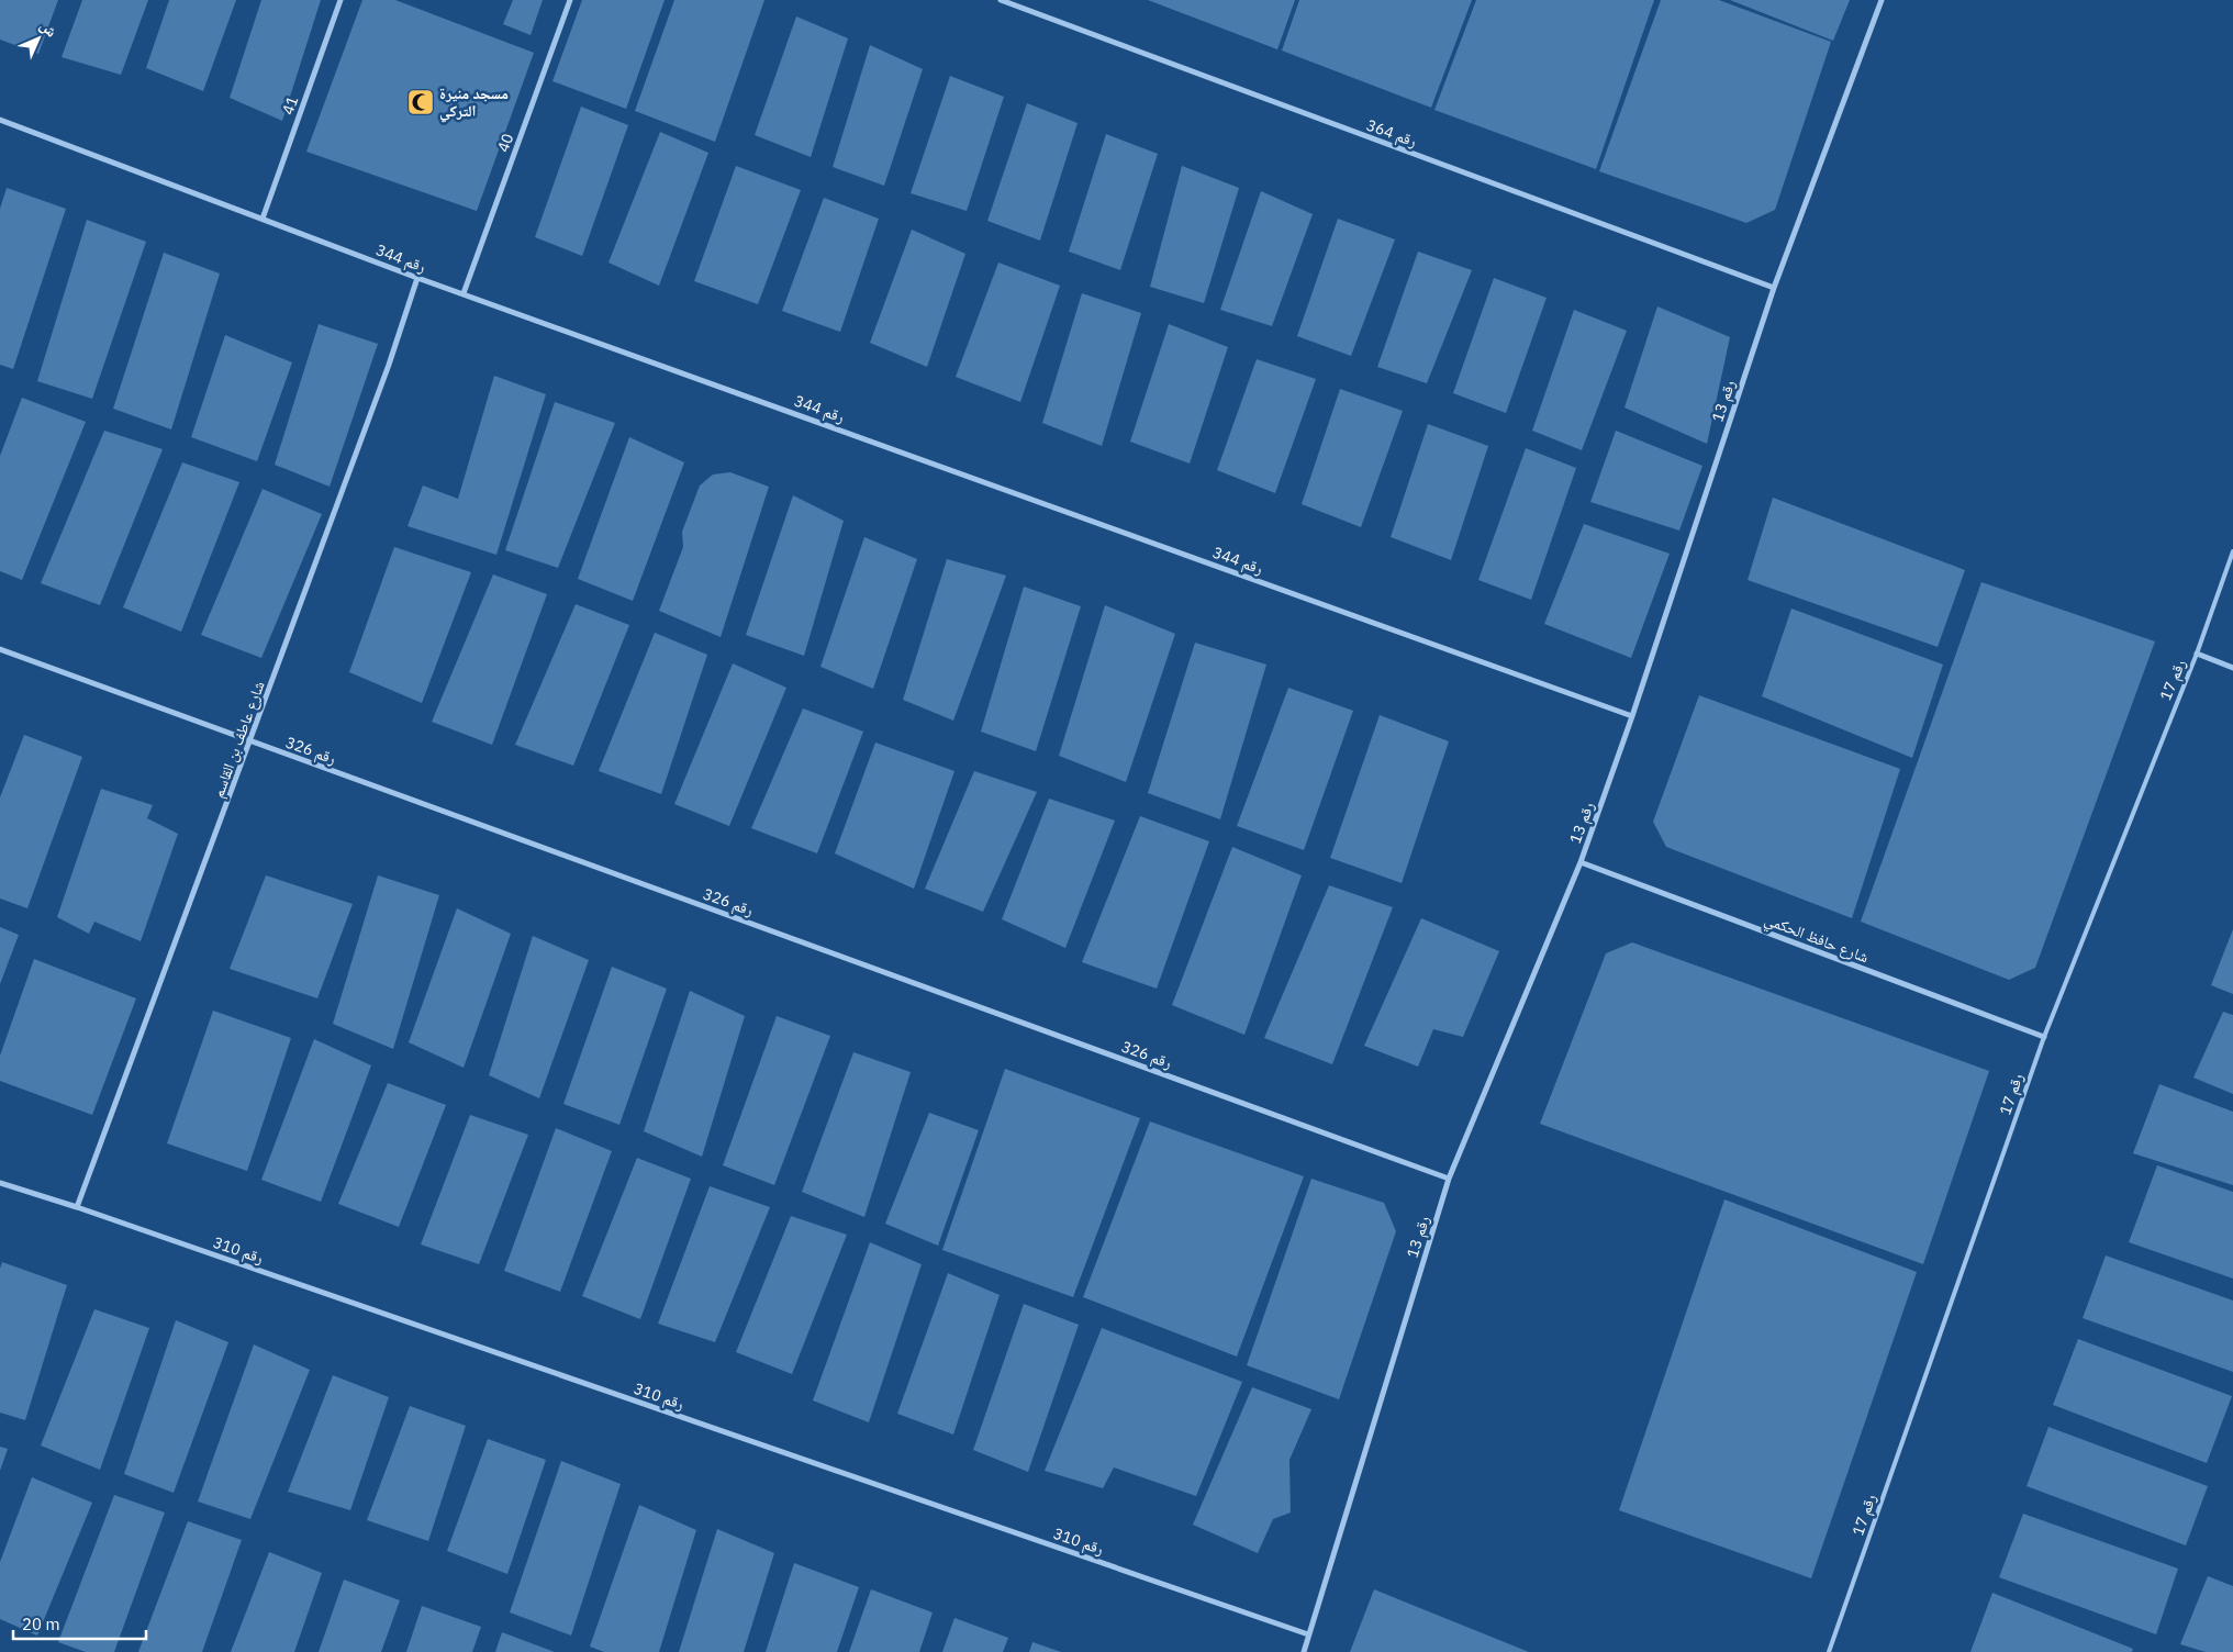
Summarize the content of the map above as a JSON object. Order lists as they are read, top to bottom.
{
  "streets": {
    "street": [
      "41",
      "رقم 364",
      "40",
      "رقم 344",
      "رقم 13",
      "شارع عاطف بن القاسم",
      "رقم 326",
      "شارع حافظ الحكمي",
      "رقم 310"
    ],
    "lane": ["رقم 17"]
  },
  "crossings": [
    ["41", "رقم 344"],
    ["رقم 364", "رقم 13"],
    ["40", "رقم 344"],
    ["رقم 344", "رقم 13"],
    ["رقم 344", "شارع عاطف بن القاسم"],
    ["رقم 13", "رقم 326"],
    ["رقم 13", "شارع حافظ الحكمي"],
    ["رقم 13", "رقم 310"],
    ["رقم 17", "شارع حافظ الحكمي"],
    ["شارع عاطف بن القاسم", "رقم 326"],
    ["شارع عاطف بن القاسم", "رقم 310"]
  ],
  "places": {
    "mosque": ["مسجد منيرة التركي"]
  },
  "scale_bar": "20 m",
  "north": "top right"
}
